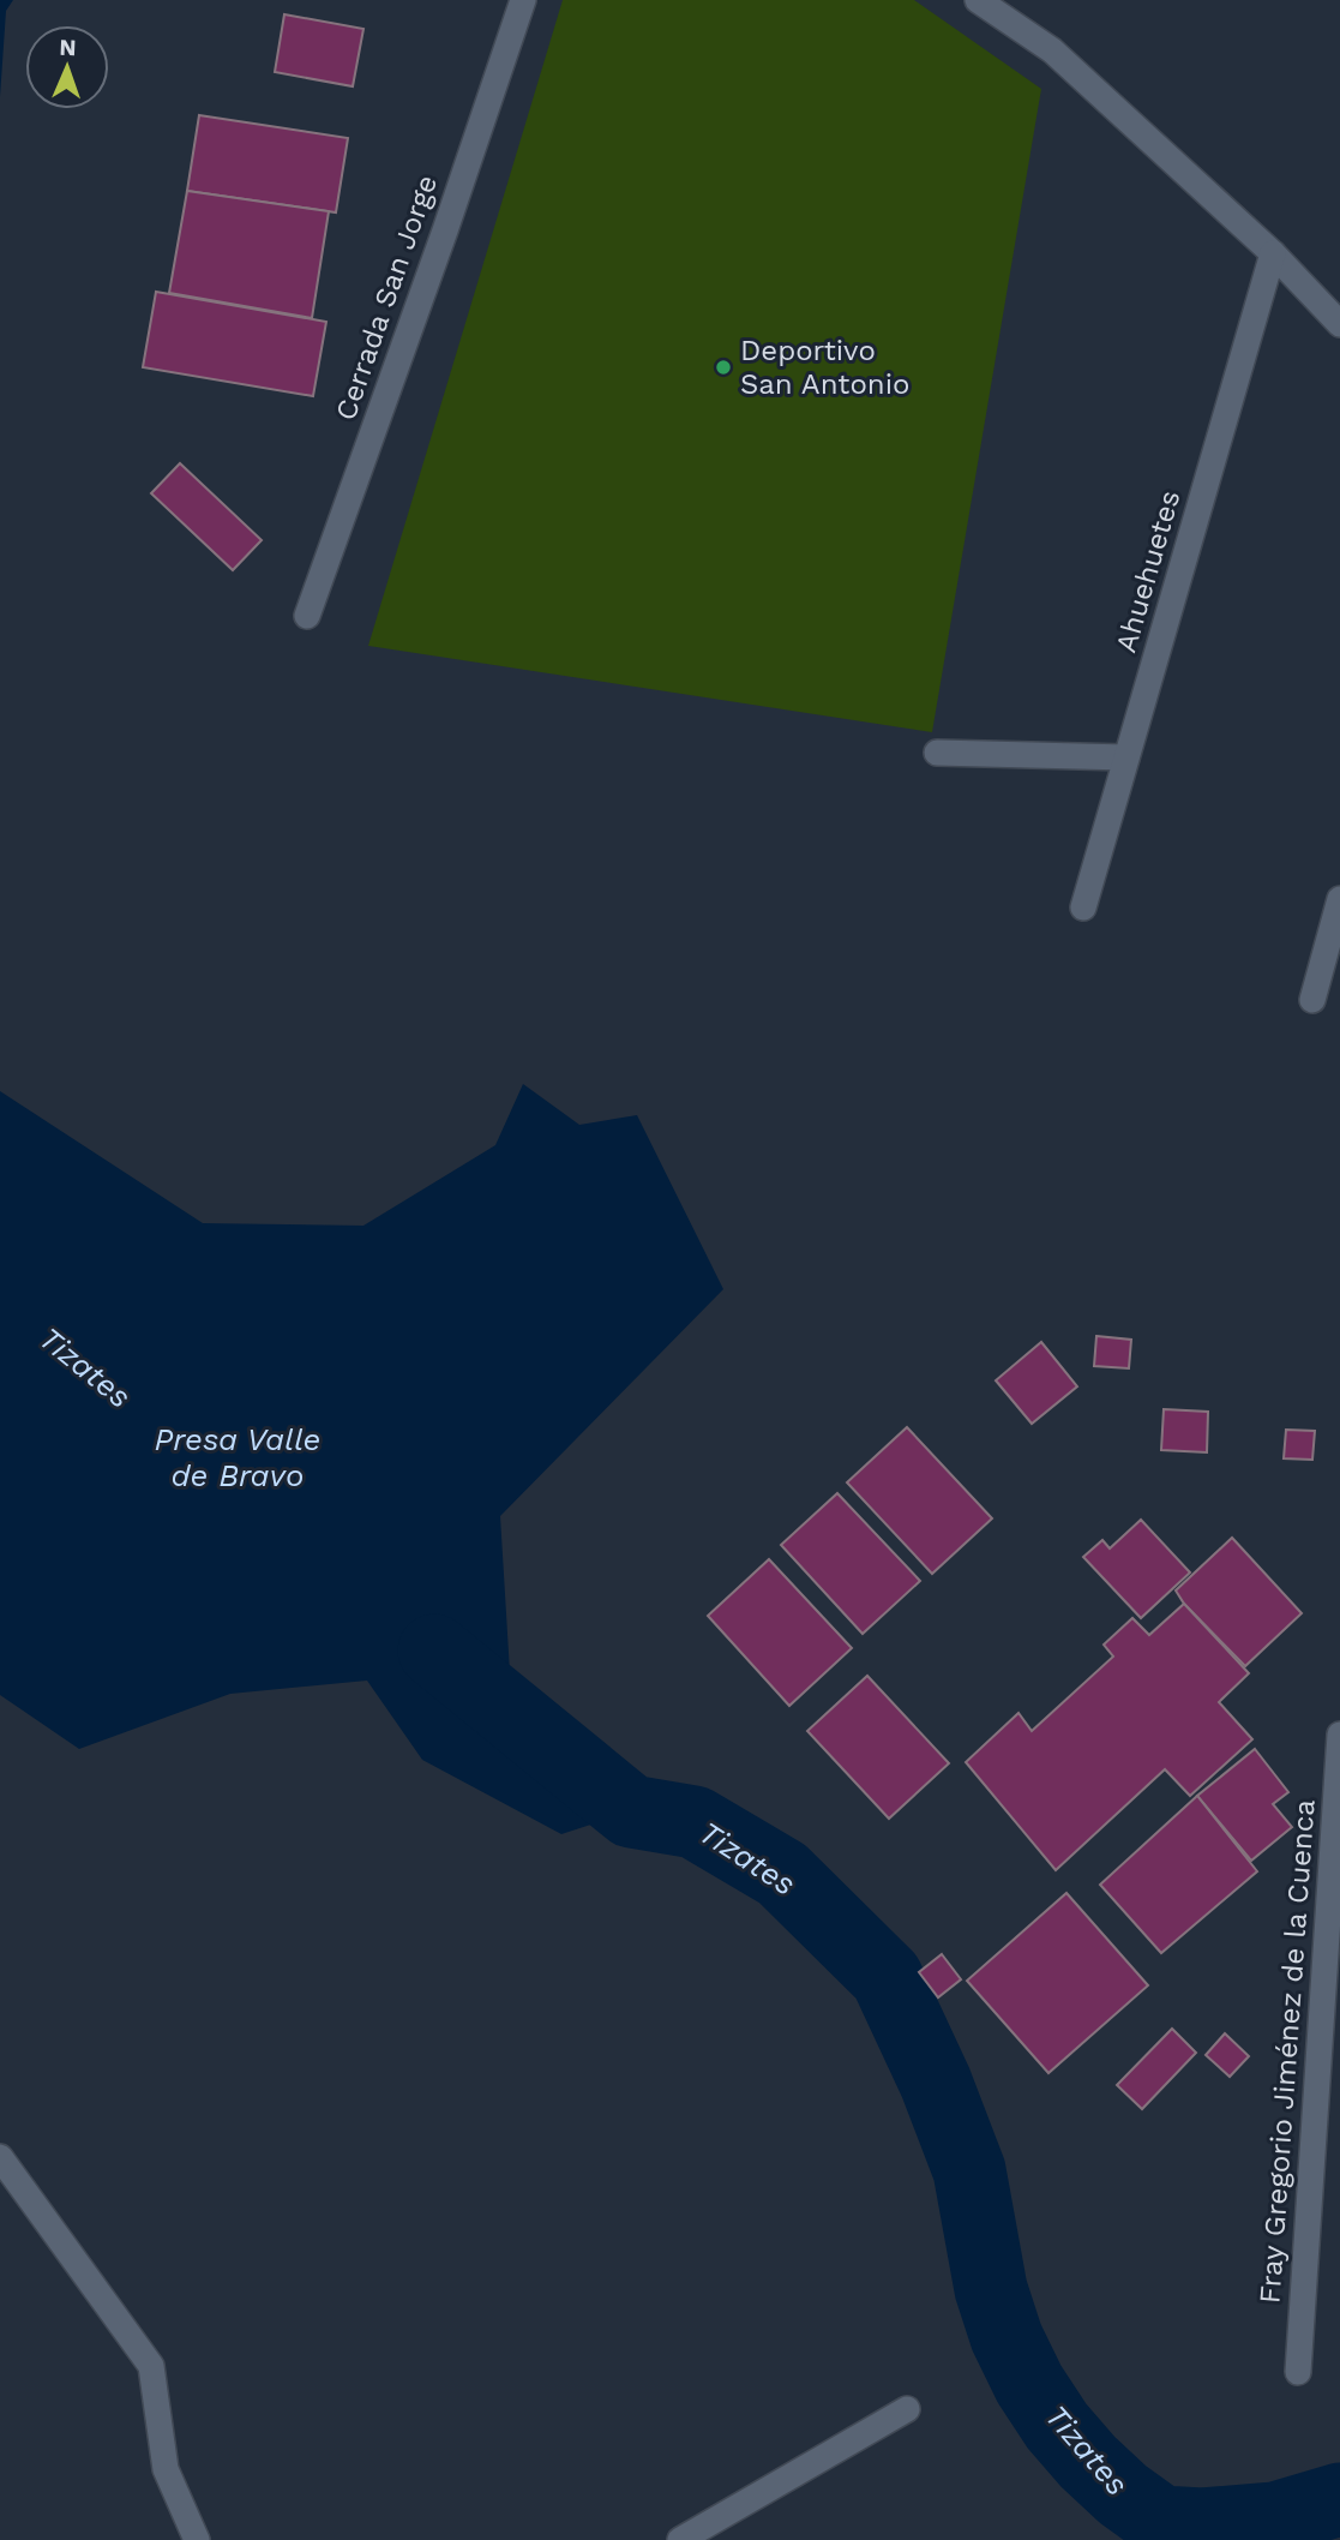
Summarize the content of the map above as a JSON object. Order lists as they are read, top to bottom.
{
  "streets": {
    "street": ["Cerrada San Jorge", "Ahuehuetes", "Fray Gregorio Jiménez de la Cuenca"]
  },
  "water": ["Tizates", "Presa Valle de Bravo"],
  "places": ["Deportivo San Antonio"],
  "north": "top"
}
